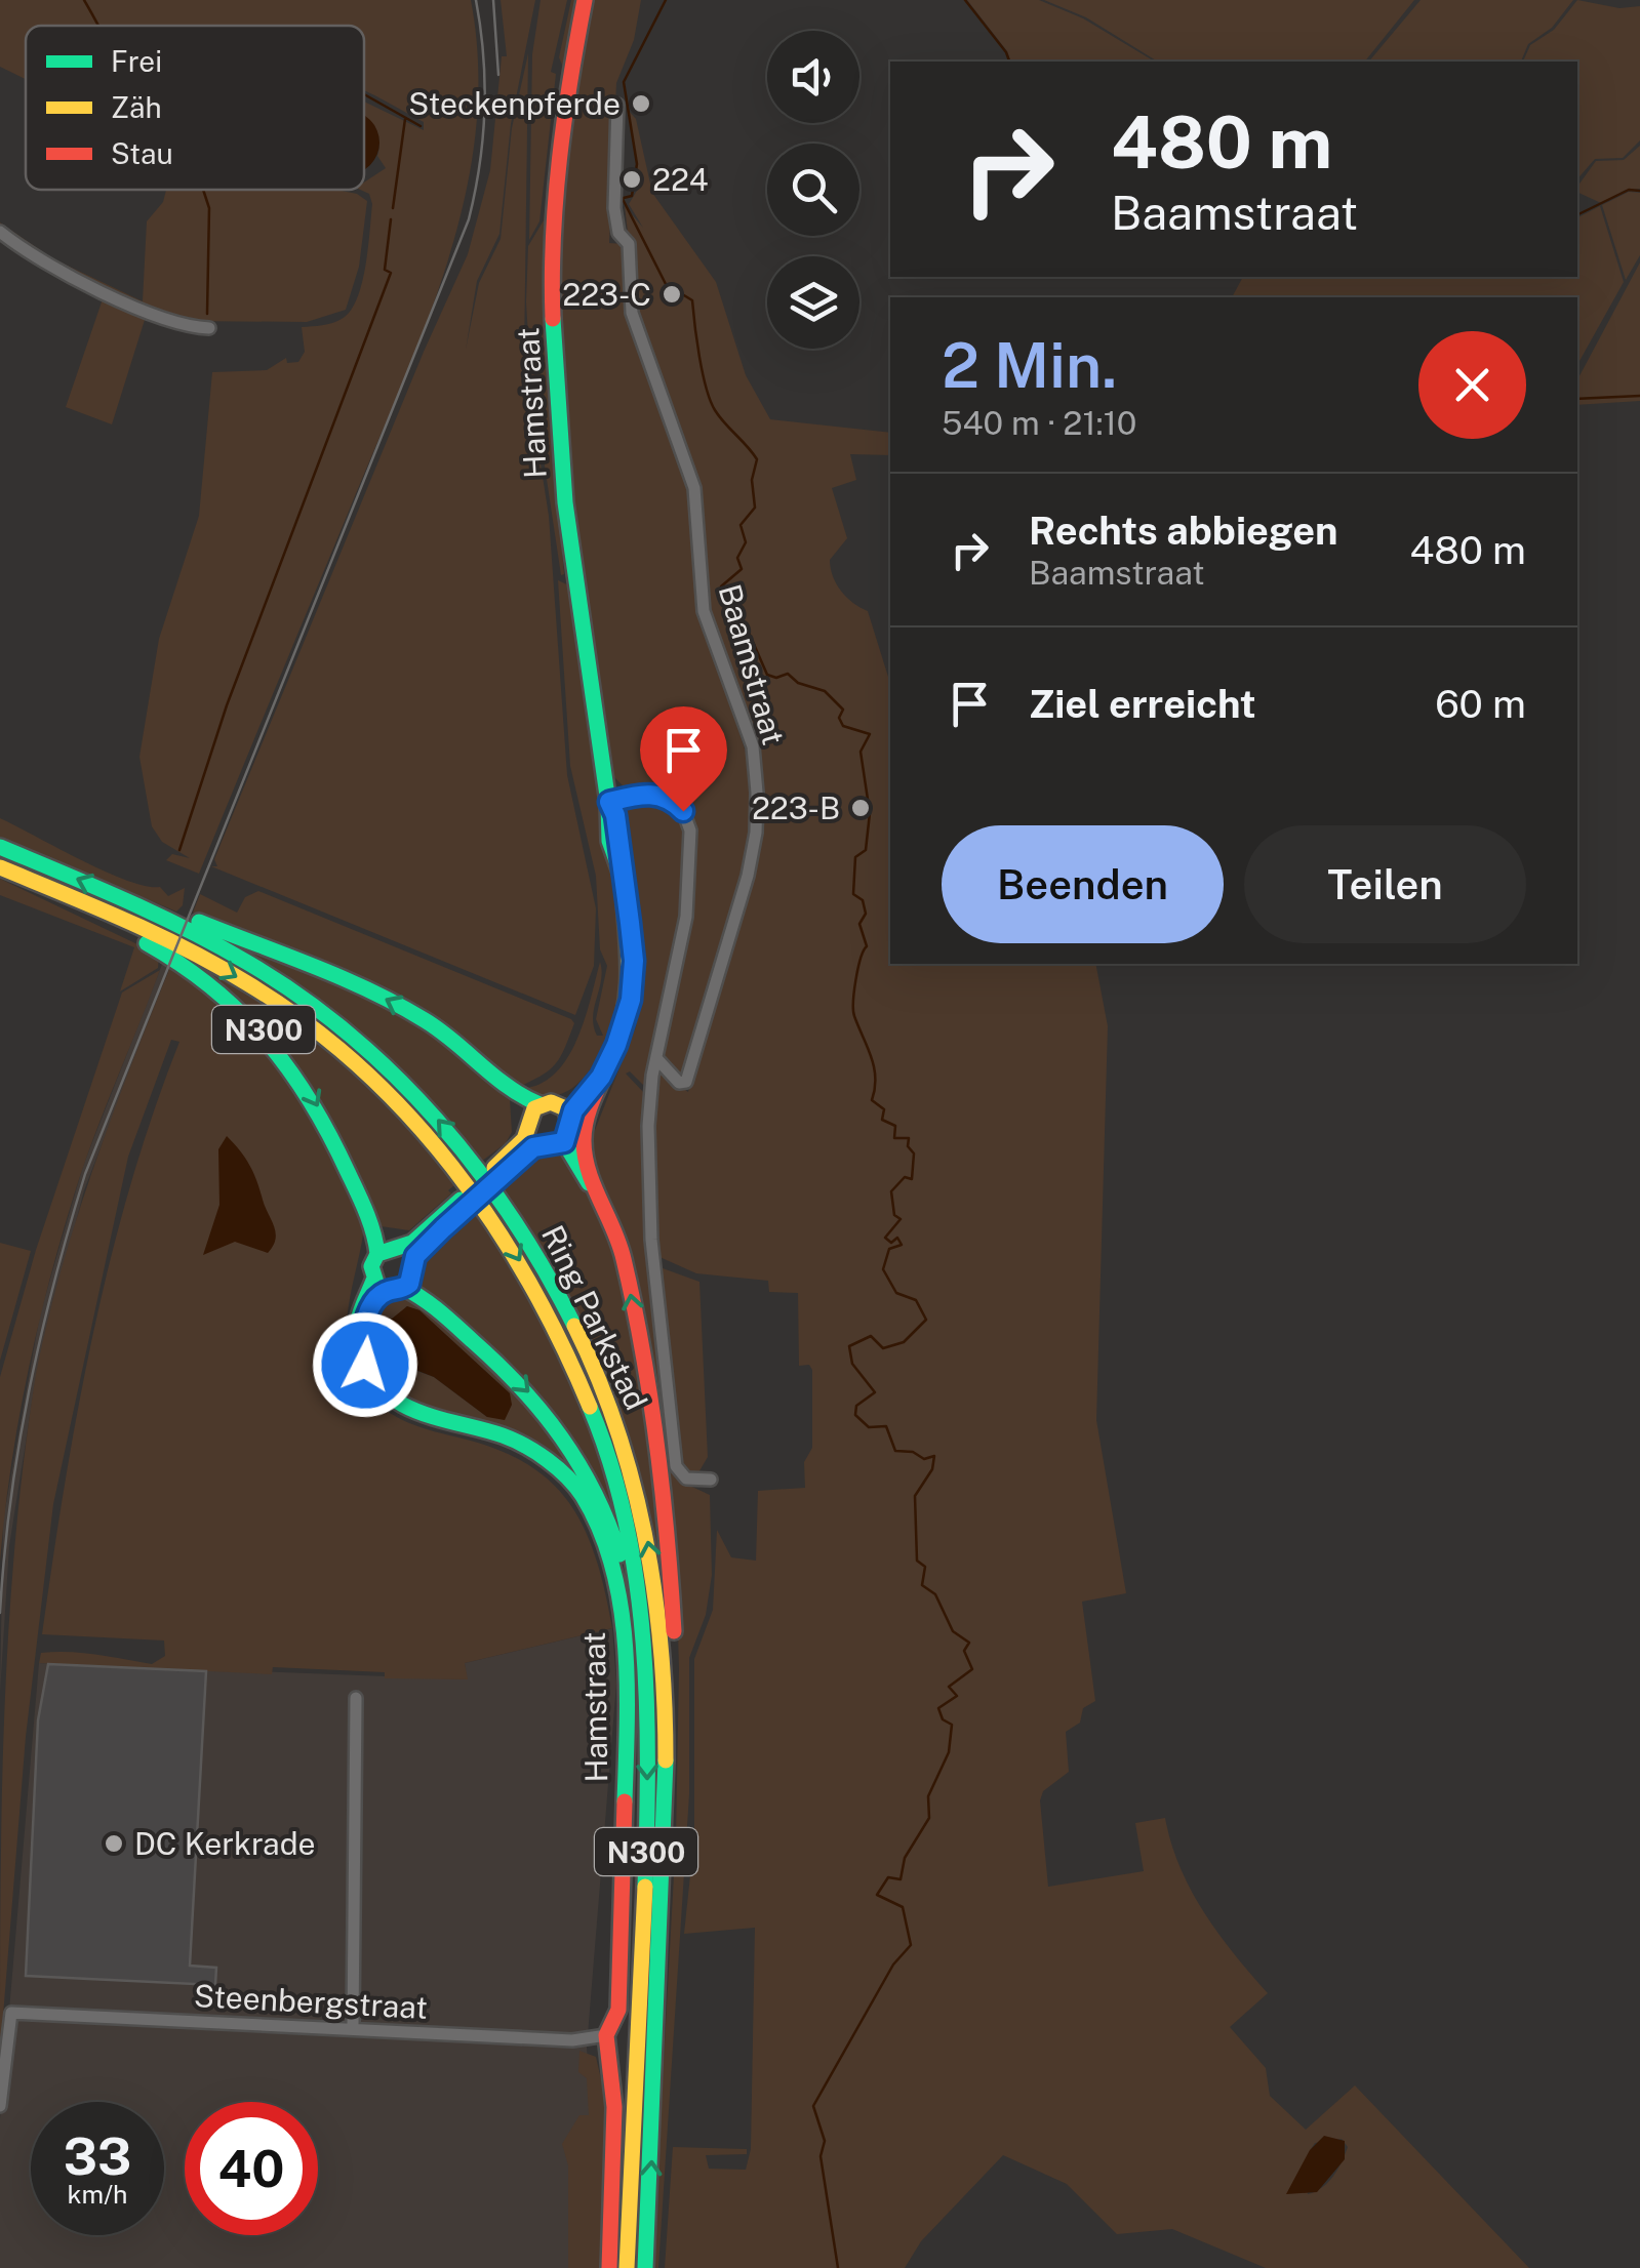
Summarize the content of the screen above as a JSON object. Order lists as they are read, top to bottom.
{
  "streets": {
    "main road": ["Hamstraat", "N300", "Ring Parkstad"],
    "street": ["Baamstraat", "Steenbergstraat"]
  },
  "crossings": [
    ["Hamstraat", "N300"],
    ["Hamstraat", "Steenbergstraat"],
    ["N300", "Ring Parkstad"]
  ],
  "places": [
    "Steckenpferde",
    "224",
    "223-C",
    "223-B",
    "DC Kerkrade"
  ],
  "legend": ["Frei", "Zäh", "Stau"],
  "page": {
    "turn": ["480 m", "Baamstraat"],
    "heading": ["2 Min.", "540 m · 21:10"],
    "list": [
      {
        "name": "Rechts abbiegen",
        "note": "Baamstraat",
        "value": "480 m"
      },
      {
        "name": "Ziel erreicht",
        "value": "60 m"
      }
    ],
    "buttons": ["Beenden", "Teilen"],
    "speed": "33 km/h",
    "limit": "40"
  }
}
